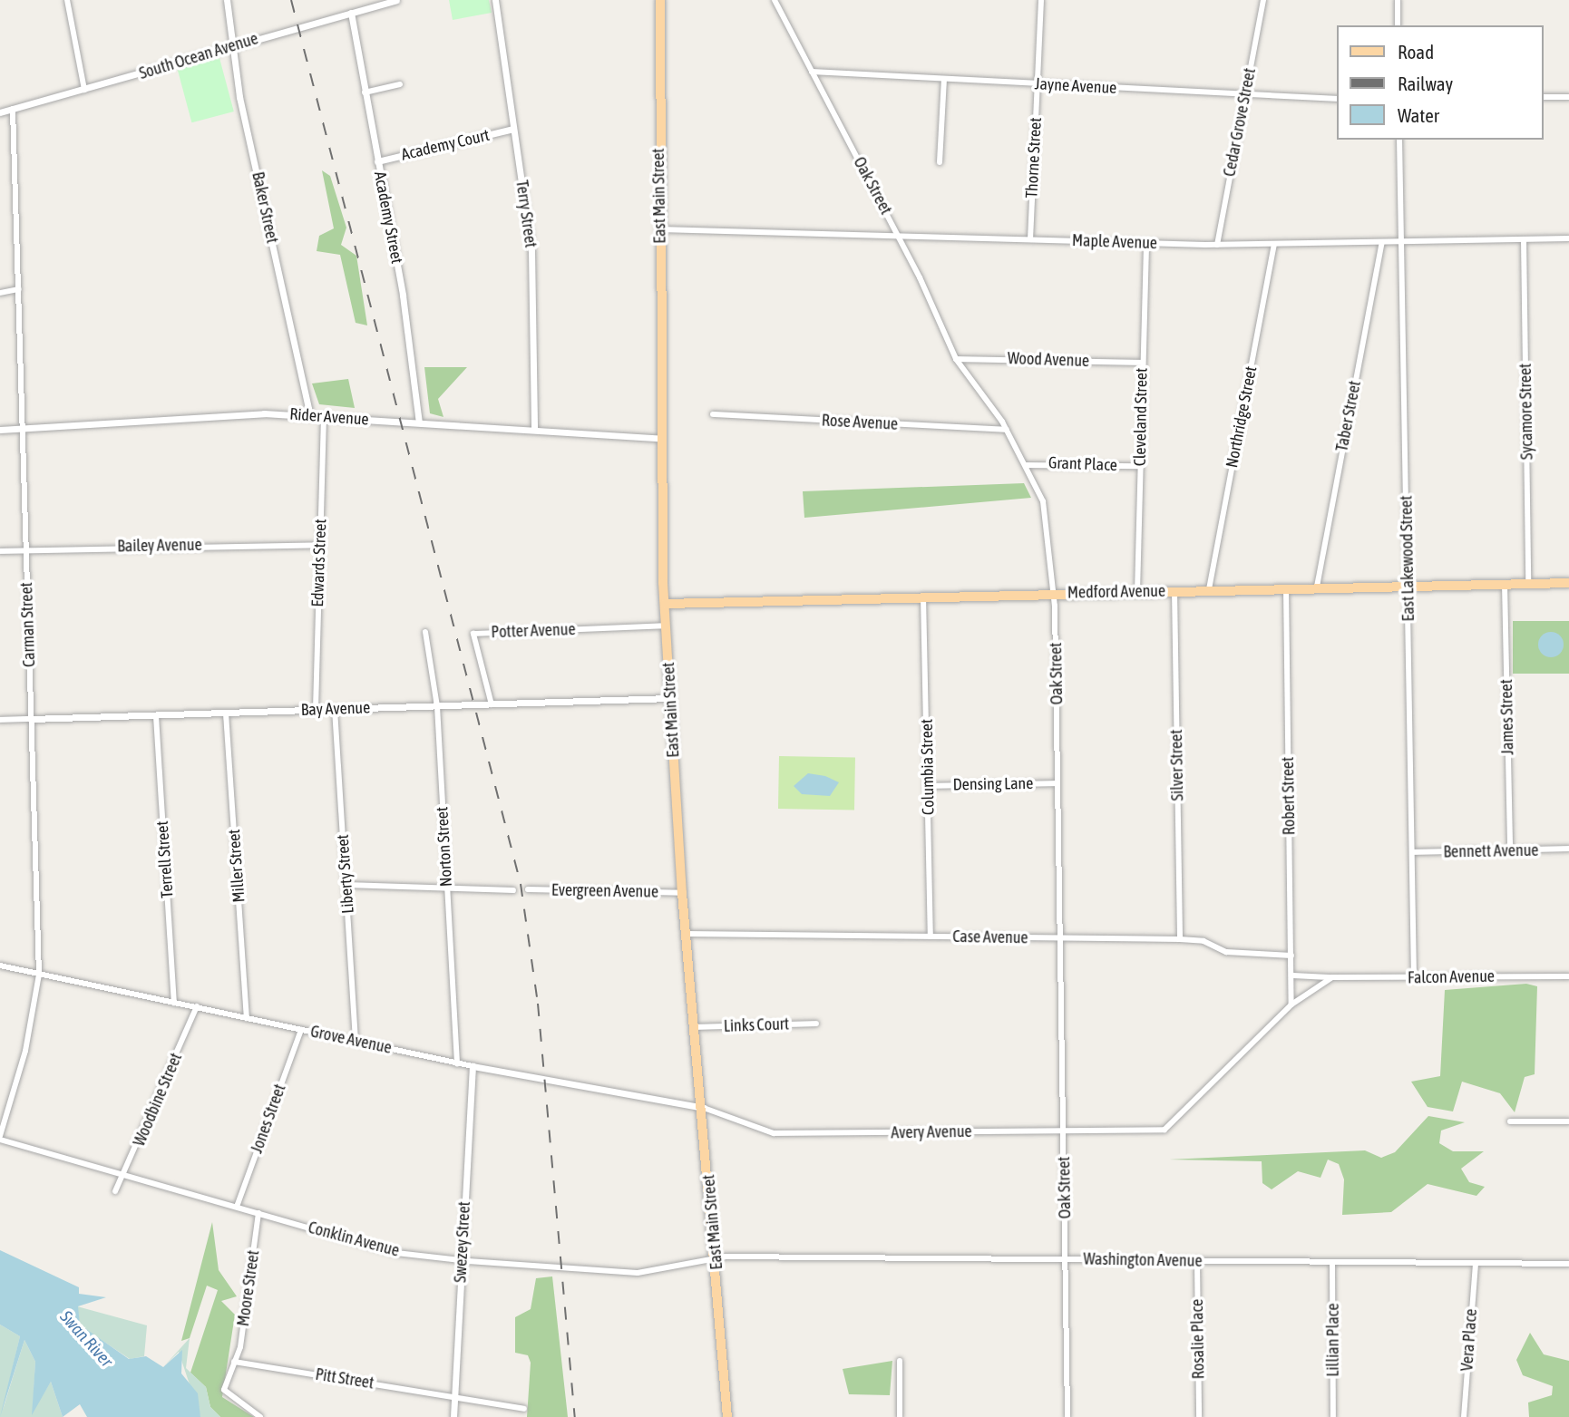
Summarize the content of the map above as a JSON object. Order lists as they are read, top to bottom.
{
  "streets": {
    "main road": ["East Main Street", "Medford Avenue"],
    "street": [
      "South Ocean Avenue",
      "Jayne Avenue",
      "Cedar Grove Street",
      "Academy Court",
      "Thorne Street",
      "Oak Street",
      "Baker Street",
      "Terry Street",
      "Academy Street",
      "Maple Avenue",
      "Wood Avenue",
      "Sycamore Street",
      "Taber Street",
      "Rider Avenue",
      "Cleveland Street",
      "Northridge Street",
      "Rose Avenue",
      "Grant Place",
      "Bailey Avenue",
      "East Lakewood Street",
      "Edwards Street",
      "Carman Street",
      "Potter Avenue",
      "Bay Avenue",
      "James Street",
      "Silver Street",
      "Columbia Street",
      "Densing Lane",
      "Robert Street",
      "Norton Street",
      "Bennett Avenue",
      "Terrell Street",
      "Miller Street",
      "Liberty Street",
      "Evergreen Avenue",
      "Case Avenue",
      "Falcon Avenue",
      "Links Court",
      "Grove Avenue",
      "Woodbine Street",
      "Jones Street",
      "Avery Avenue",
      "Conklin Avenue",
      "Swezey Street",
      "Washington Avenue",
      "Moore Street",
      "Rosalie Place",
      "Lillian Place",
      "Vera Place",
      "Pitt Street"
    ]
  },
  "crossings": [
    ["South Ocean Avenue", "Baker Street"],
    ["South Ocean Avenue", "Academy Street"],
    ["South Ocean Avenue", "Carman Street"],
    ["Jayne Avenue", "Cedar Grove Street"],
    ["Jayne Avenue", "Thorne Street"],
    ["Jayne Avenue", "Oak Street"],
    ["Cedar Grove Street", "Maple Avenue"],
    ["Academy Court", "Terry Street"],
    ["Academy Court", "Academy Street"],
    ["Thorne Street", "Maple Avenue"],
    ["Oak Street", "Maple Avenue"],
    ["Oak Street", "Wood Avenue"],
    ["Oak Street", "Rose Avenue"],
    ["Oak Street", "Grant Place"],
    ["Oak Street", "Medford Avenue"],
    ["Oak Street", "Densing Lane"],
    ["Oak Street", "Case Avenue"],
    ["Oak Street", "Avery Avenue"],
    ["Oak Street", "Washington Avenue"],
    ["East Main Street", "Maple Avenue"],
    ["East Main Street", "Rider Avenue"],
    ["East Main Street", "Medford Avenue"],
    ["East Main Street", "Potter Avenue"],
    ["East Main Street", "Bay Avenue"],
    ["East Main Street", "Evergreen Avenue"],
    ["East Main Street", "Case Avenue"],
    ["East Main Street", "Links Court"],
    ["East Main Street", "Grove Avenue"],
    ["East Main Street", "Avery Avenue"],
    ["East Main Street", "Conklin Avenue"],
    ["East Main Street", "Washington Avenue"],
    ["Baker Street", "Rider Avenue"],
    ["Terry Street", "Rider Avenue"],
    ["Academy Street", "Rider Avenue"],
    ["Maple Avenue", "Sycamore Street"],
    ["Maple Avenue", "Taber Street"],
    ["Maple Avenue", "Cleveland Street"],
    ["Maple Avenue", "Northridge Street"],
    ["Maple Avenue", "East Lakewood Street"],
    ["Wood Avenue", "Cleveland Street"],
    ["Sycamore Street", "Medford Avenue"],
    ["Taber Street", "Medford Avenue"],
    ["Rider Avenue", "Edwards Street"],
    ["Rider Avenue", "Carman Street"],
    ["Cleveland Street", "Grant Place"],
    ["Cleveland Street", "Medford Avenue"],
    ["Northridge Street", "Medford Avenue"],
    ["Bailey Avenue", "Edwards Street"],
    ["Bailey Avenue", "Carman Street"],
    ["East Lakewood Street", "Medford Avenue"],
    ["East Lakewood Street", "Bennett Avenue"],
    ["East Lakewood Street", "Falcon Avenue"],
    ["Edwards Street", "Bay Avenue"],
    ["Medford Avenue", "James Street"],
    ["Medford Avenue", "Silver Street"],
    ["Medford Avenue", "Columbia Street"],
    ["Medford Avenue", "Robert Street"],
    ["Carman Street", "Bay Avenue"],
    ["Carman Street", "Grove Avenue"],
    ["Carman Street", "Conklin Avenue"],
    ["Potter Avenue", "Bay Avenue"],
    ["Bay Avenue", "Norton Street"],
    ["Bay Avenue", "Terrell Street"],
    ["Bay Avenue", "Miller Street"],
    ["Bay Avenue", "Liberty Street"],
    ["James Street", "Bennett Avenue"],
    ["Silver Street", "Case Avenue"],
    ["Columbia Street", "Densing Lane"],
    ["Columbia Street", "Case Avenue"],
    ["Robert Street", "Case Avenue"],
    ["Robert Street", "Falcon Avenue"],
    ["Robert Street", "Avery Avenue"],
    ["Norton Street", "Grove Avenue"],
    ["Terrell Street", "Grove Avenue"],
    ["Miller Street", "Grove Avenue"],
    ["Liberty Street", "Grove Avenue"],
    ["Grove Avenue", "Woodbine Street"],
    ["Grove Avenue", "Jones Street"],
    ["Grove Avenue", "Avery Avenue"],
    ["Grove Avenue", "Swezey Street"],
    ["Woodbine Street", "Conklin Avenue"],
    ["Jones Street", "Conklin Avenue"],
    ["Conklin Avenue", "Swezey Street"],
    ["Conklin Avenue", "Washington Avenue"],
    ["Conklin Avenue", "Moore Street"],
    ["Swezey Street", "Pitt Street"],
    ["Washington Avenue", "Rosalie Place"],
    ["Washington Avenue", "Lillian Place"],
    ["Washington Avenue", "Vera Place"],
    ["Moore Street", "Pitt Street"]
  ],
  "water": ["Swan River"],
  "legend": ["Road", "Railway", "Water"]
}
